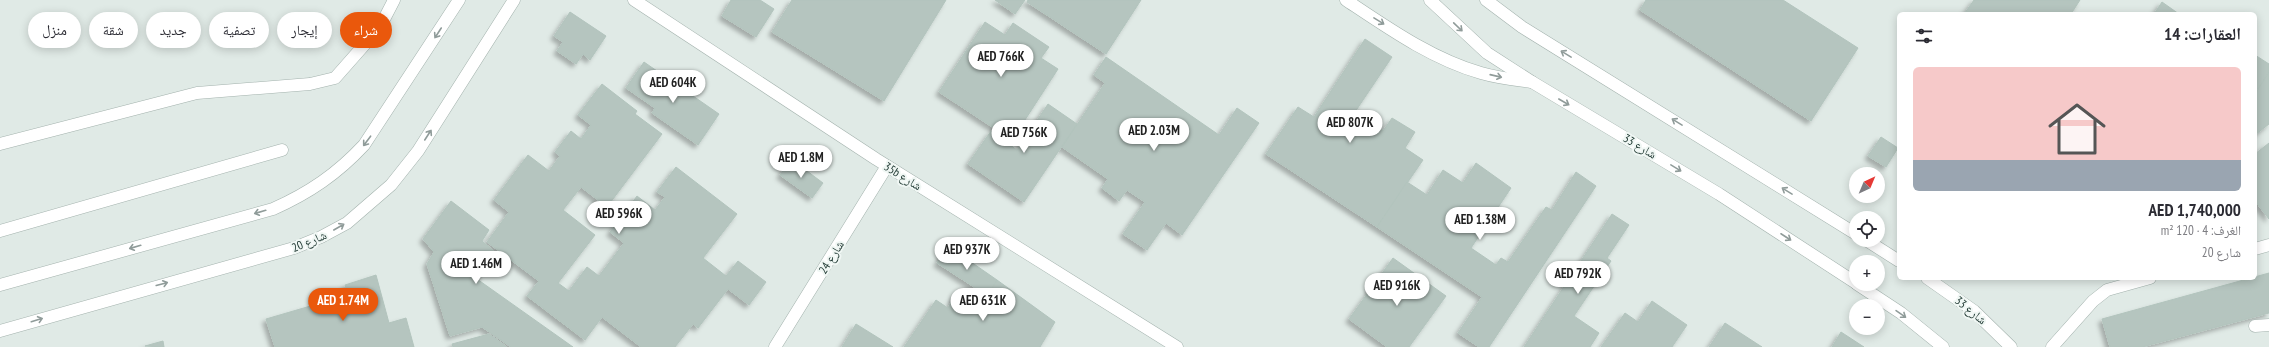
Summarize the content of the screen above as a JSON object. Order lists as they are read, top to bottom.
{
  "streets": {
    "street": [
      "شارع 33",
      "35b شارع",
      "شارع 20",
      "شارع 24"
    ]
  },
  "crossings": [
    ["35b شارع", "شارع 24"]
  ],
  "north": "top right",
  "page": {
    "chip": [
      "شراء",
      "إيجار",
      "تصفية",
      "جديد",
      "شقة",
      "منزل"
    ],
    "heading": "العقارات: 14",
    "price": [
      "AED 766K",
      "AED 604K",
      "AED 807K",
      "AED 2.03M",
      "AED 756K",
      "AED 1.8M",
      "AED 596K",
      "AED 1.38M",
      "AED 937K",
      "AED 1.46M",
      "AED 792K",
      "AED 916K",
      "AED 1.74M",
      "AED 631K"
    ],
    "list": [
      {
        "name": "AED 1,740,000",
        "note": "الغرف: 4 · 120 m² · شارع 20"
      }
    ],
    "map_buttons": ["+", "−"]
  }
}
